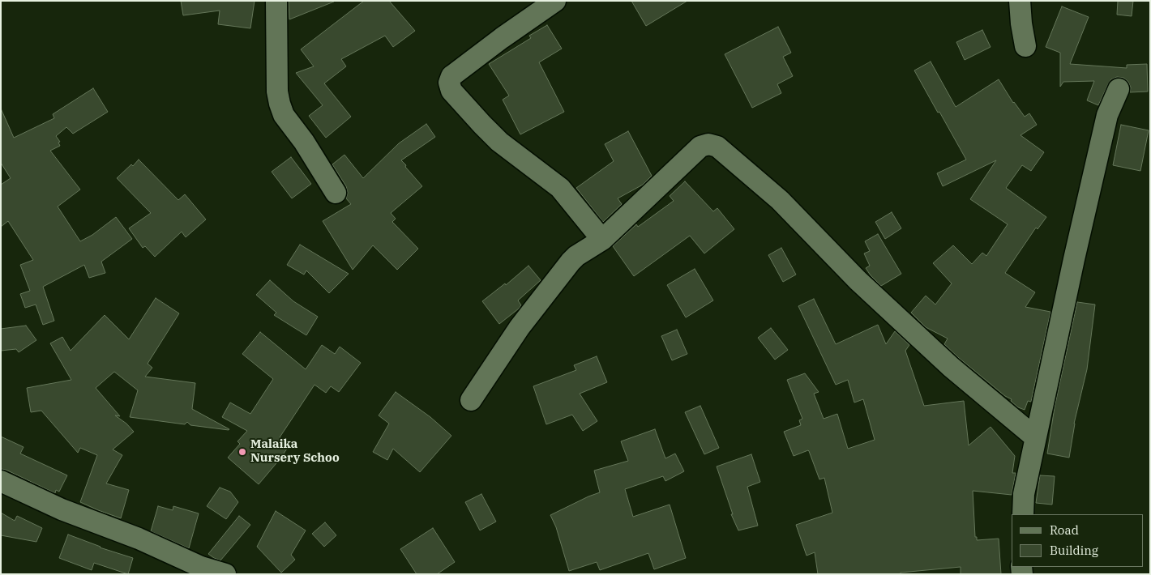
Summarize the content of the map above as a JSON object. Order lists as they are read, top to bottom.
{
  "places": ["Malaika Nursery Schoo"],
  "legend": ["Road", "Building"]
}
